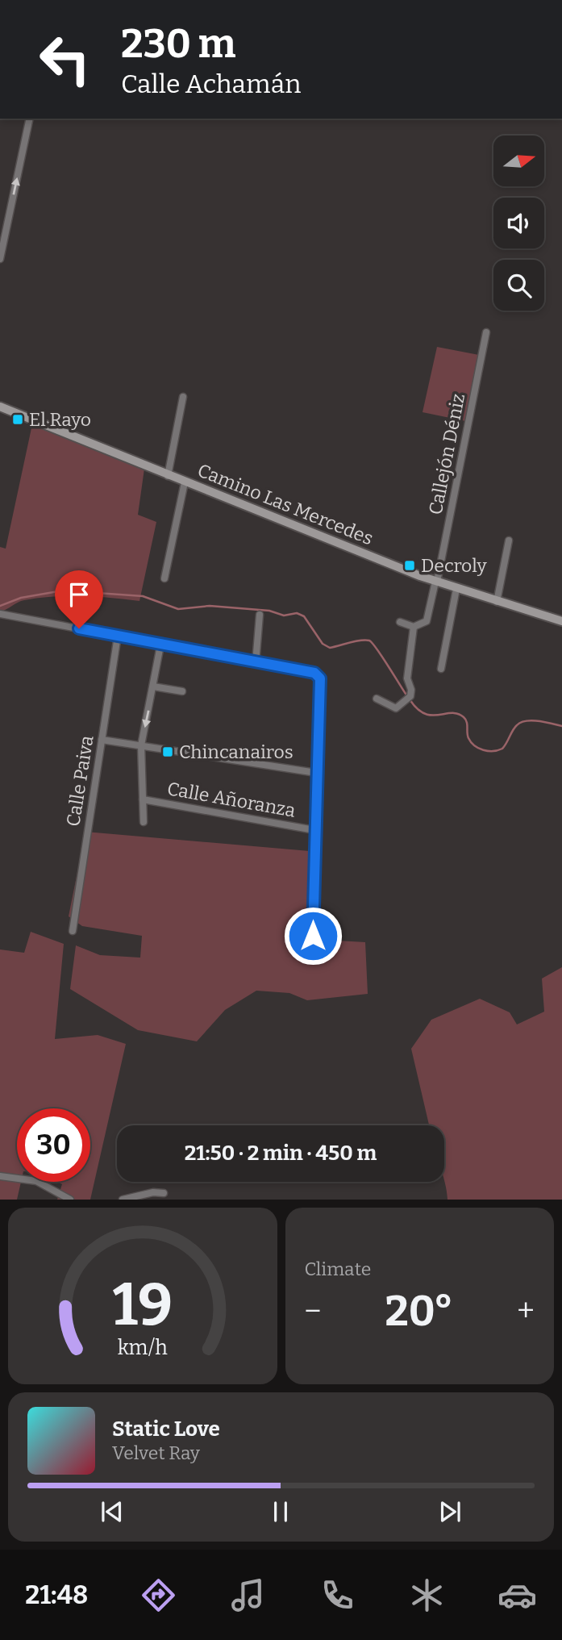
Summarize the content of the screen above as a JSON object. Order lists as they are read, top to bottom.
{
  "streets": {
    "main road": ["Camino Las Mercedes"],
    "street": ["Callejón Déniz", "Calle Paiva", "Calle Añoranza"]
  },
  "crossings": [
    ["Callejón Déniz", "Camino Las Mercedes"]
  ],
  "places": {
    "transit": ["El Rayo", "Decroly", "Chincanairos"]
  },
  "north": "right",
  "page": {
    "turn": ["230 m", "Calle Achamán"],
    "limit": "30",
    "trip": "21:50 · 2 min · 450 m",
    "tile": "Climate",
    "heat": ["−", "20°", "+"],
    "song": ["Static Love", "Velvet Ray"],
    "tabs": "21:48",
    "gauge": ["19", "km/h"]
  }
}
